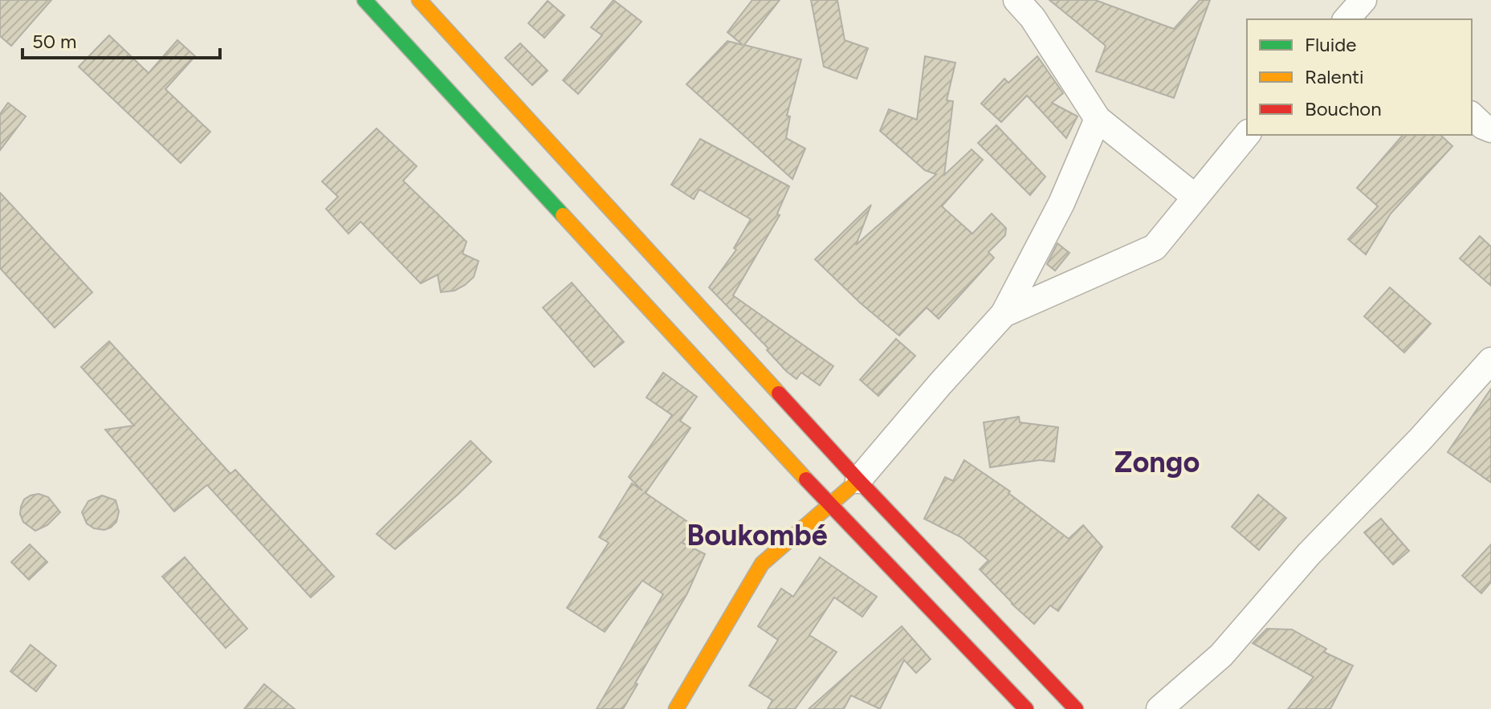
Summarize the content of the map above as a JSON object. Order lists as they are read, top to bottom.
{
  "districts": ["Zongo", "Boukombé"],
  "legend": ["Fluide", "Ralenti", "Bouchon"],
  "scale_bar": "50 m"
}
